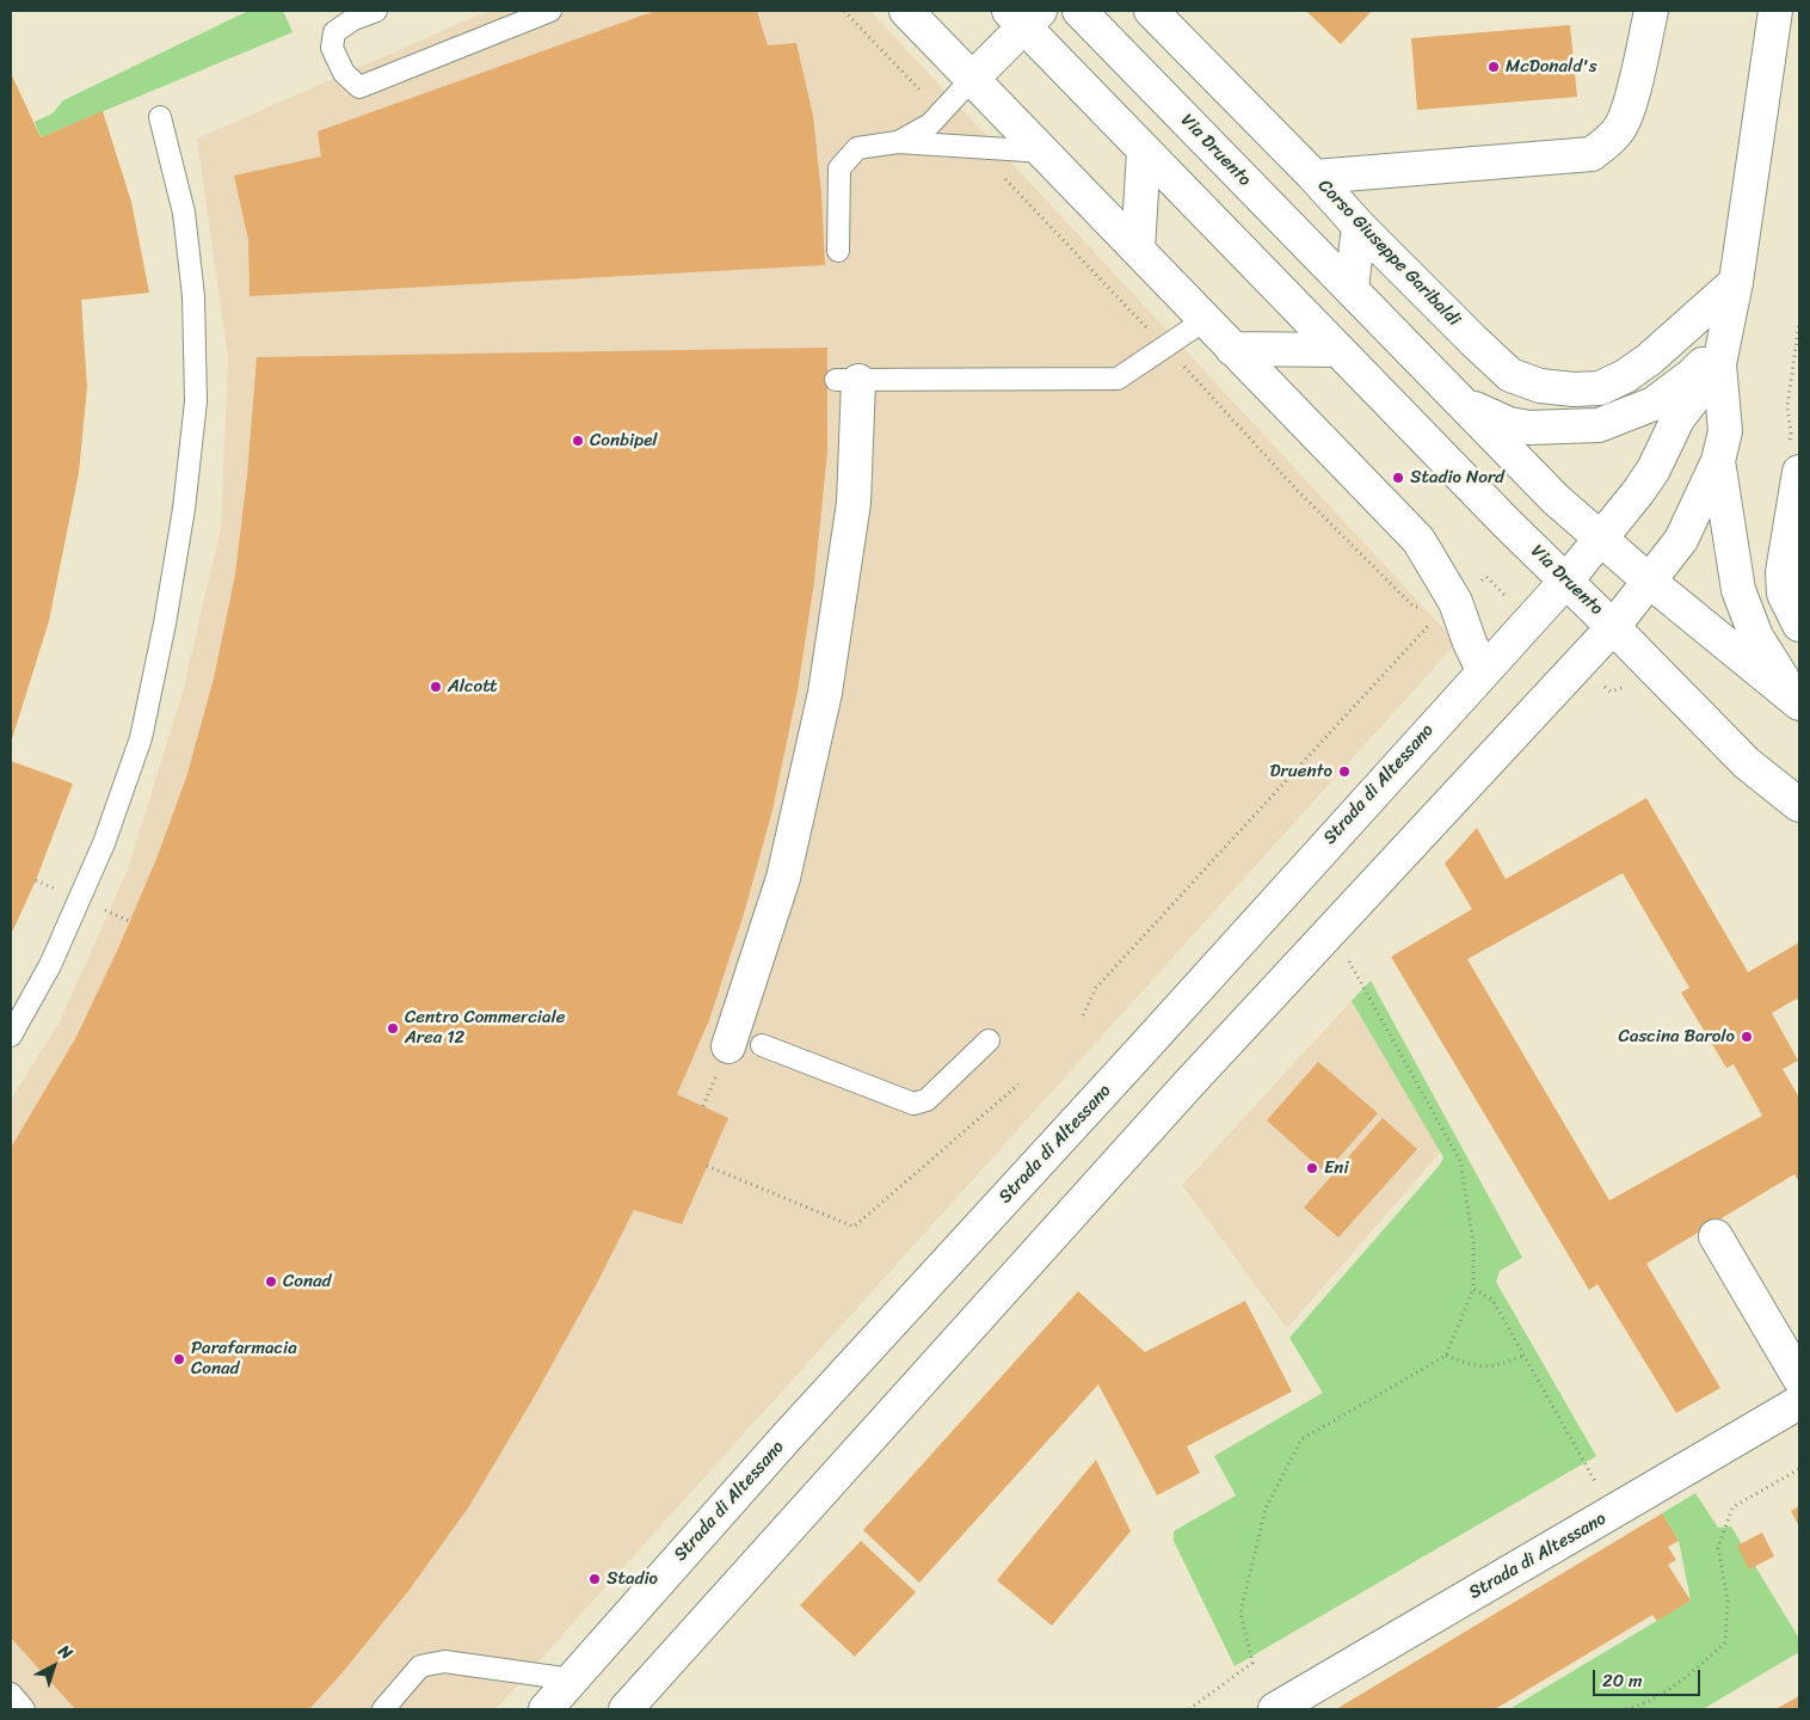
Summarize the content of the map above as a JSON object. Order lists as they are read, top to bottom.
{
  "streets": {
    "street": ["Via Druento", "Corso Giuseppe Garibaldi", "Strada di Altessano"]
  },
  "crossings": [
    ["Via Druento", "Strada di Altessano"]
  ],
  "places": [
    "McDonald's",
    "Conbipel",
    "Stadio Nord",
    "Alcott",
    "Druento",
    "Centro Commerciale Area 12",
    "Cascina Barolo",
    "Eni",
    "Conad",
    "Parafarmacia Conad",
    "Stadio"
  ],
  "scale_bar": "20 m",
  "north": "top right"
}
